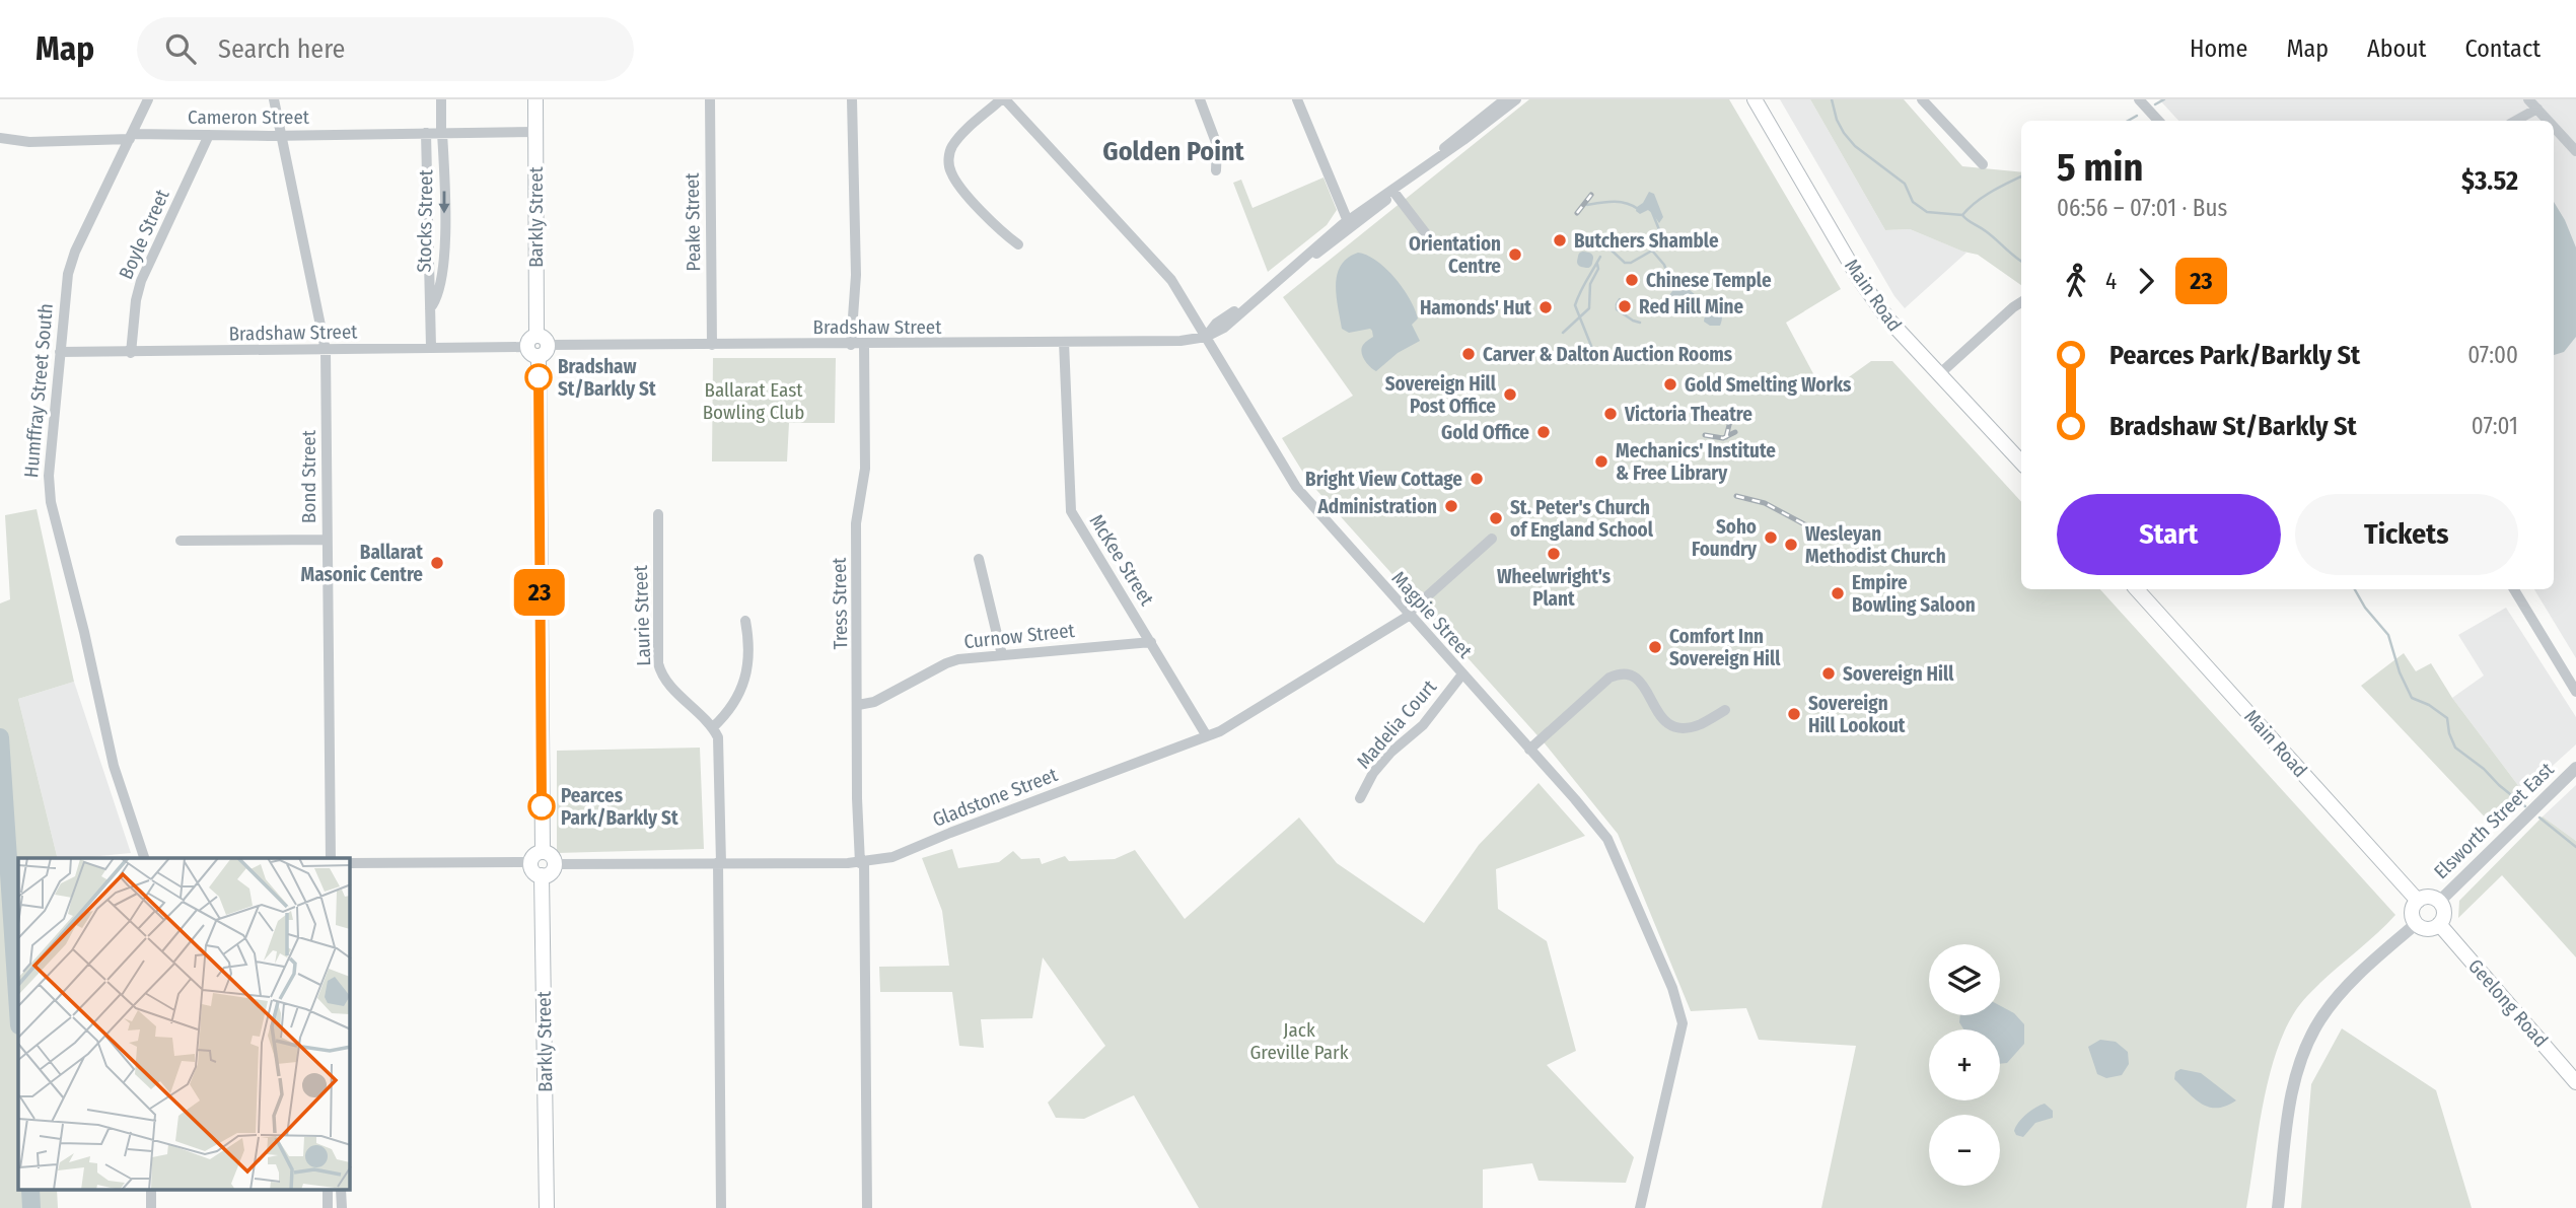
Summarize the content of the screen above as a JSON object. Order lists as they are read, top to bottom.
{
  "streets": {
    "main road": ["Barkly Street", "Main Road", "Geelong Road"],
    "street": [
      "Cameron Street",
      "Stocks Street",
      "Peake Street",
      "Boyle Street",
      "Bradshaw Street",
      "Humffray Street South",
      "Bond Street",
      "McKee Street",
      "Tress Street",
      "Magpie Street",
      "Laurie Street",
      "Curnow Street",
      "Madelia Court",
      "Gladstone Street",
      "Elsworth Street East"
    ]
  },
  "crossings": [
    ["Cameron Street", "Barkly Street"],
    ["Cameron Street", "Stocks Street"],
    ["Cameron Street", "Boyle Street"],
    ["Cameron Street", "Humffray Street South"],
    ["Cameron Street", "Bond Street"],
    ["Barkly Street", "Bradshaw Street"],
    ["Barkly Street", "Gladstone Street"],
    ["Stocks Street", "Bradshaw Street"],
    ["Peake Street", "Bradshaw Street"],
    ["Boyle Street", "Bradshaw Street"],
    ["Main Road", "Elsworth Street East"],
    ["Main Road", "Geelong Road"],
    ["Bradshaw Street", "Humffray Street South"],
    ["Bradshaw Street", "Bond Street"],
    ["Bradshaw Street", "McKee Street"],
    ["Bradshaw Street", "Tress Street"],
    ["Bradshaw Street", "Magpie Street"],
    ["McKee Street", "Curnow Street"],
    ["McKee Street", "Gladstone Street"],
    ["Tress Street", "Curnow Street"],
    ["Tress Street", "Gladstone Street"],
    ["Magpie Street", "Madelia Court"],
    ["Magpie Street", "Gladstone Street"],
    ["Elsworth Street East", "Geelong Road"]
  ],
  "districts": ["Golden Point"],
  "parks": ["Ballarat East Bowling Club", "Jack Greville Park"],
  "places": [
    "Butchers Shamble",
    "Orientation Centre",
    "Chinese Temple",
    "Red Hill Mine",
    "Hamonds' Hut",
    "Carver & Dalton Auction Rooms",
    "Bradshaw St/Barkly St",
    "Gold Smelting Works",
    "Sovereign Hill Post Office",
    "Victoria Theatre",
    "Gold Office",
    "Mechanics' Institute & Free Library",
    "Bright View Cottage",
    "Administration",
    "St. Peter's Church of England School",
    "Soho Foundry",
    "Wesleyan Methodist Church",
    "Wheelwright's Plant",
    "Ballarat Masonic Centre",
    "Empire Bowling Saloon",
    "Comfort Inn Sovereign Hill",
    "Sovereign Hill",
    "Sovereign Hill Lookout",
    "Pearces Park/Barkly St"
  ],
  "lines": ["bus line 23"],
  "page": {
    "header": "Map",
    "search": "Search here",
    "nav": [
      "Home",
      "Map",
      "About",
      "Contact"
    ],
    "on_map": "23",
    "heading": ["5 min", "06:56 – 07:01 · Bus", "$3.52"],
    "legs": ["4", "23"],
    "list": [
      {
        "name": "Pearces Park/Barkly St",
        "value": "07:00"
      },
      {
        "name": "Bradshaw St/Barkly St",
        "value": "07:01"
      }
    ],
    "buttons": ["Start", "Tickets"],
    "map_buttons": ["+", "−"]
  }
}
